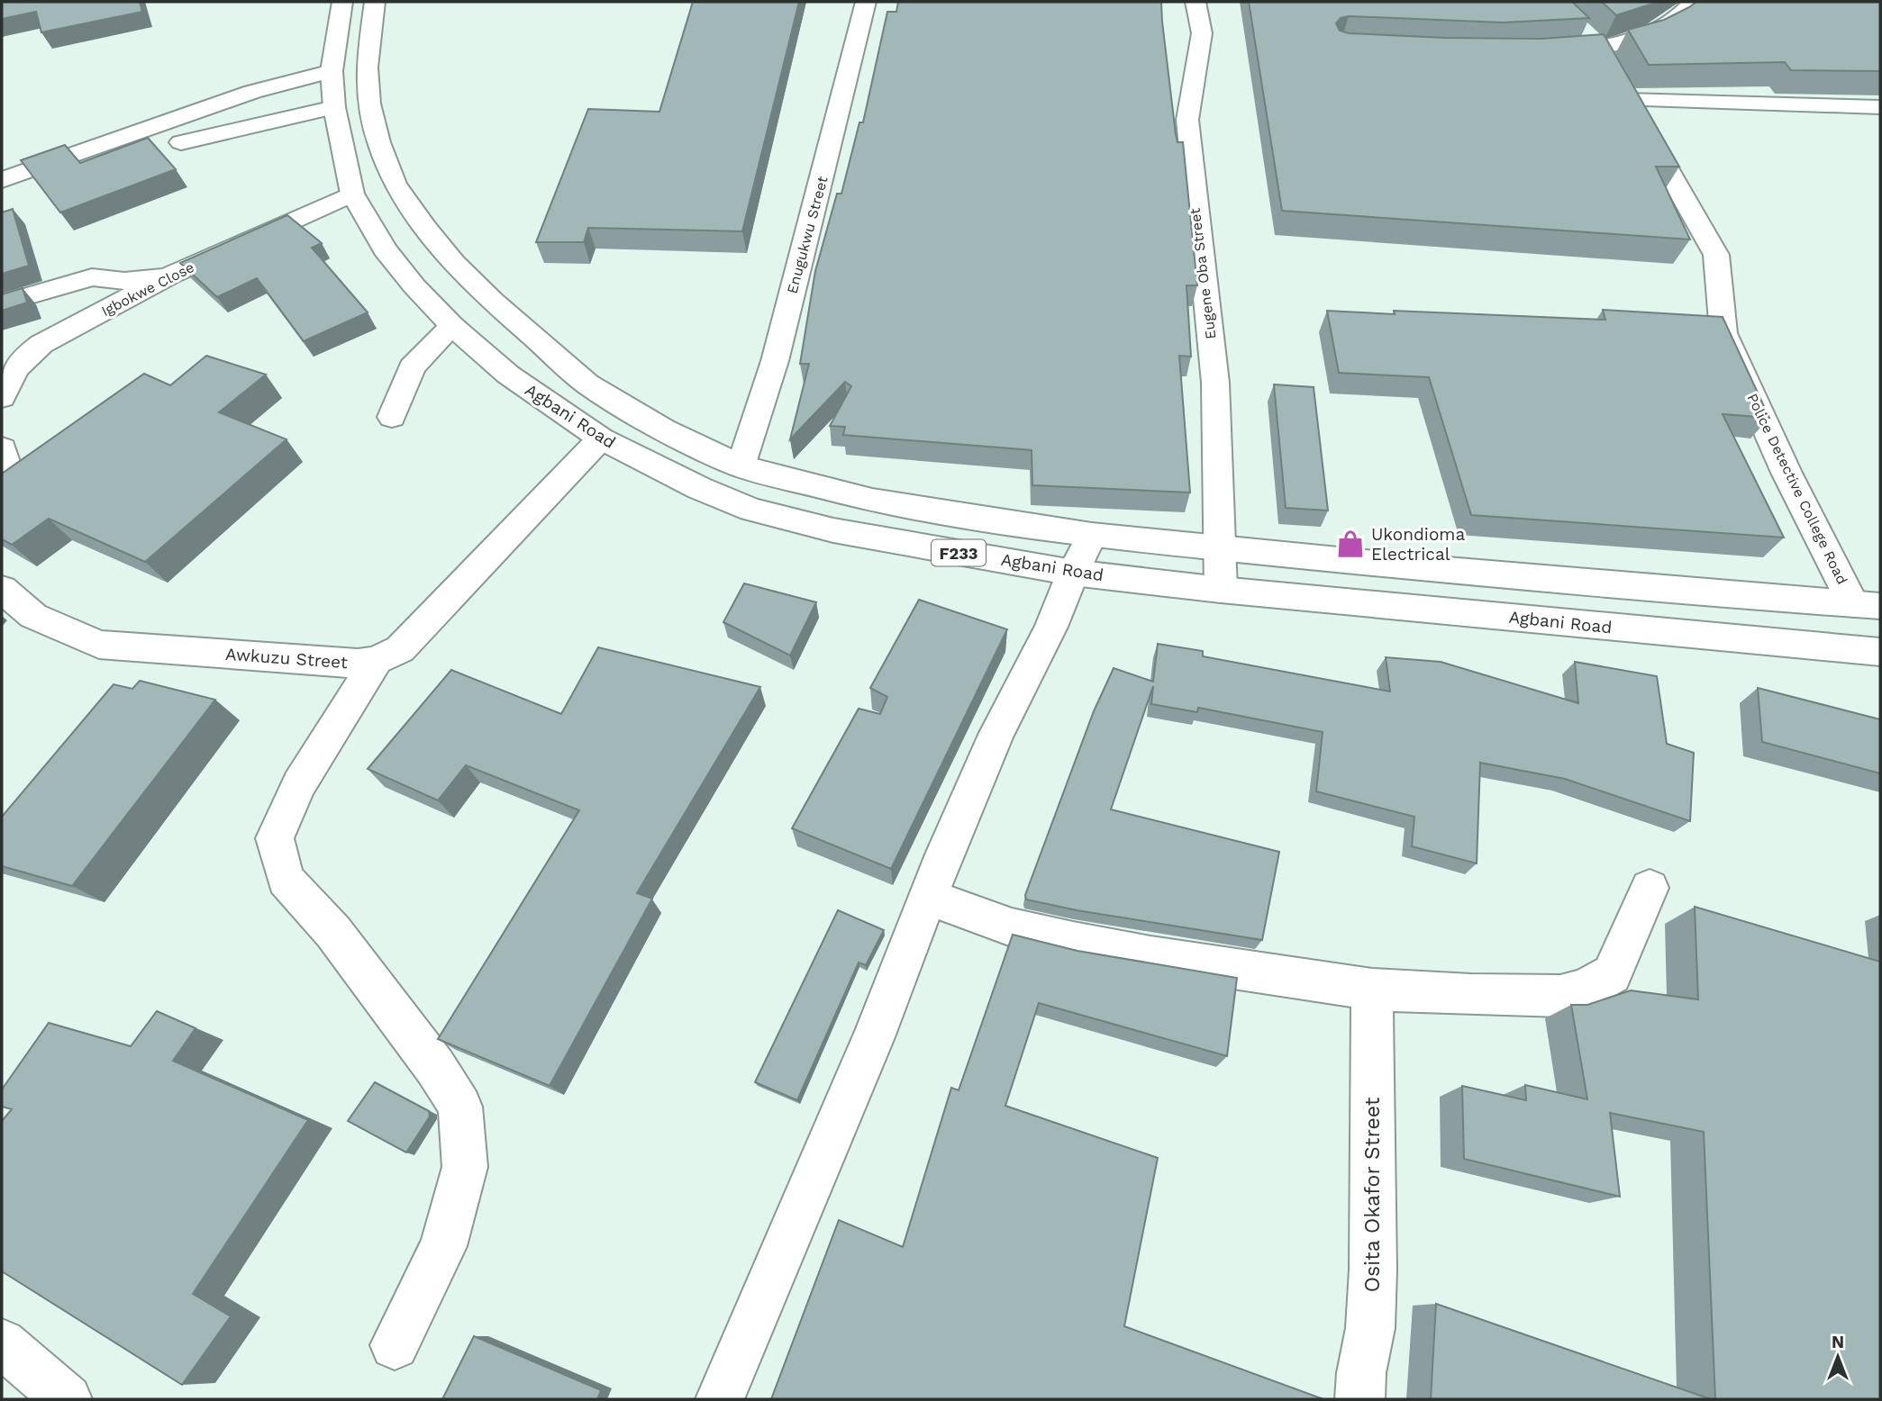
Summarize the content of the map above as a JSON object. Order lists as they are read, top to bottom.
{
  "streets": {
    "street": [
      "Enugukwu Street",
      "Eugene Oba Street",
      "Igbokwe Close",
      "Agbani Road",
      "Police Detective College Road",
      "F233",
      "Awkuzu Street",
      "Osita Okafor Street"
    ]
  },
  "crossings": [
    ["Enugukwu Street", "F233"],
    ["Eugene Oba Street", "Agbani Road"],
    ["Eugene Oba Street", "F233"],
    ["Igbokwe Close", "Agbani Road"],
    ["Agbani Road", "Awkuzu Street"],
    ["Police Detective College Road", "F233"]
  ],
  "places": {
    "shop": ["Ukondioma Electrical"]
  },
  "north": "top"
}
